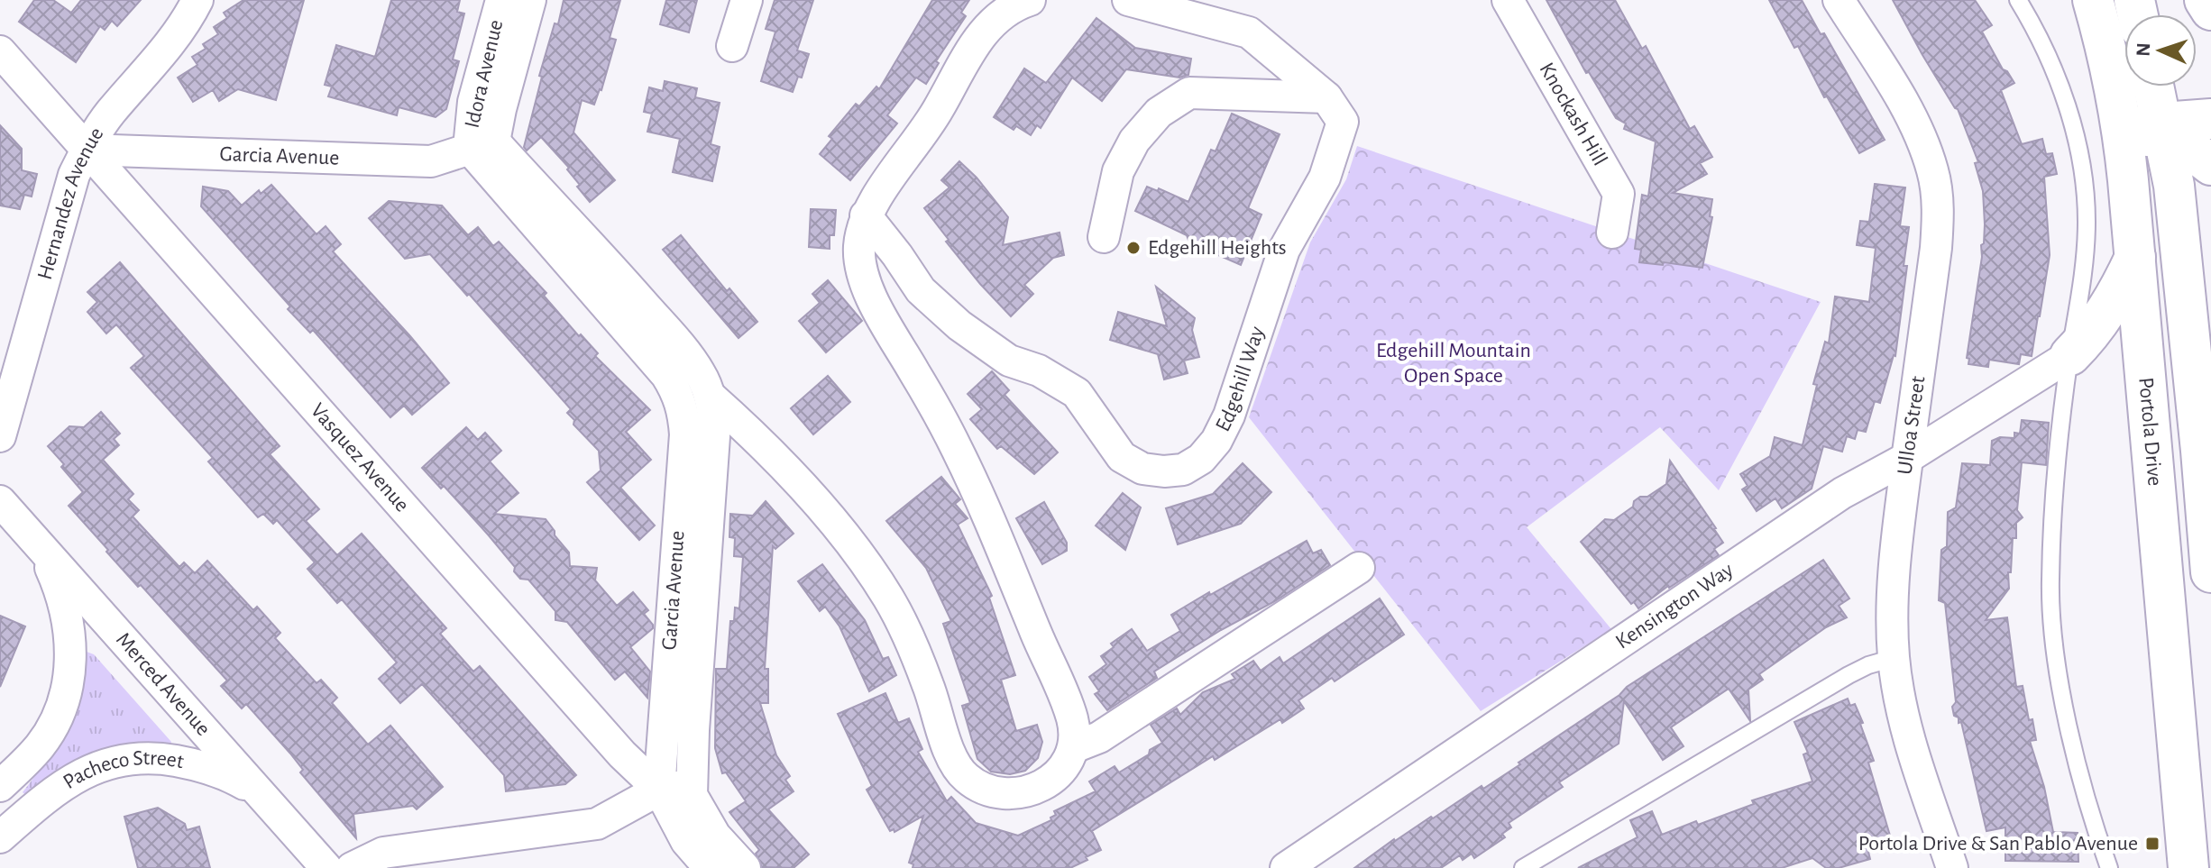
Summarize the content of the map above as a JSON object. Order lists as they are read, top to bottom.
{
  "streets": {
    "main road": ["Portola Drive"],
    "street": [
      "Idora Avenue",
      "Knockash Hill",
      "Garcia Avenue",
      "Hernandez Avenue",
      "Edgehill Way",
      "Ulloa Street",
      "Vasquez Avenue",
      "Kensington Way",
      "Merced Avenue",
      "Pacheco Street"
    ]
  },
  "crossings": [
    ["Idora Avenue", "Garcia Avenue"],
    ["Garcia Avenue", "Hernandez Avenue"],
    ["Garcia Avenue", "Vasquez Avenue"],
    ["Hernandez Avenue", "Vasquez Avenue"],
    ["Ulloa Street", "Kensington Way"],
    ["Merced Avenue", "Pacheco Street"]
  ],
  "parks": ["Edgehill Mountain Open Space"],
  "places": {
    "other": ["Edgehill Heights"],
    "transit": ["Portola Drive & San Pablo Avenue"]
  },
  "north": "left"
}
